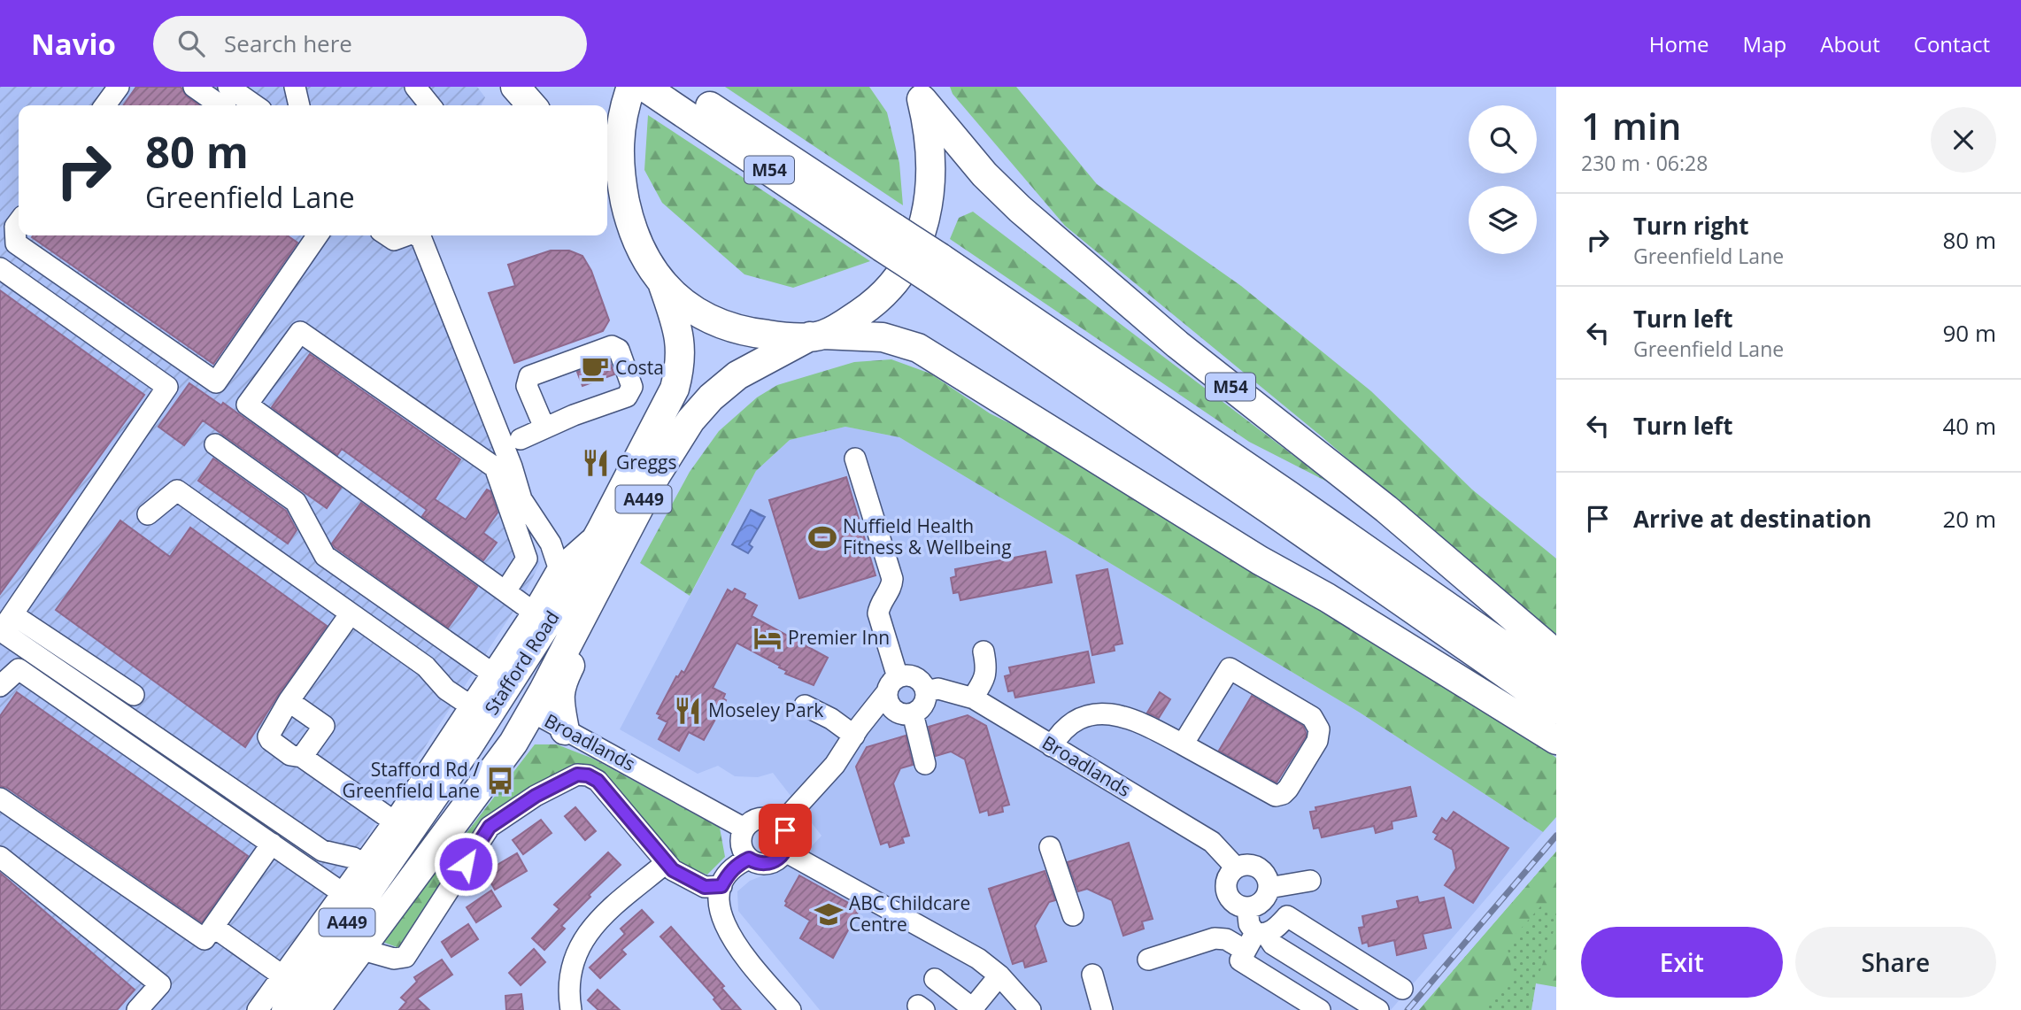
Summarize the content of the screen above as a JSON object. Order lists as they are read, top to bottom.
{
  "streets": {
    "highway": ["M54", "A449", "Stafford Road"],
    "street": ["Broadlands"]
  },
  "crossings": [
    ["M54", "Stafford Road"],
    ["Stafford Road", "Broadlands"]
  ],
  "places": {
    "cafe": ["Costa"],
    "restaurant": ["Greggs", "Moseley Park"],
    "sports": ["Nuffield Health Fitness & Wellbeing"],
    "hotel": ["Premier Inn"],
    "bus stop": ["Stafford Rd / Greenfield Lane"],
    "school or university": ["ABC Childcare Centre"]
  },
  "page": {
    "header": "Navio",
    "search": "Search here",
    "nav": [
      "Home",
      "Map",
      "About",
      "Contact"
    ],
    "heading": ["1 min", "230 m · 06:28"],
    "turn": ["80 m", "Greenfield Lane"],
    "list": [
      {
        "name": "Turn right",
        "note": "Greenfield Lane",
        "value": "80 m"
      },
      {
        "name": "Turn left",
        "note": "Greenfield Lane",
        "value": "90 m"
      },
      {
        "name": "Turn left",
        "value": "40 m"
      },
      {
        "name": "Arrive at destination",
        "value": "20 m"
      }
    ],
    "buttons": ["Exit", "Share"]
  }
}
